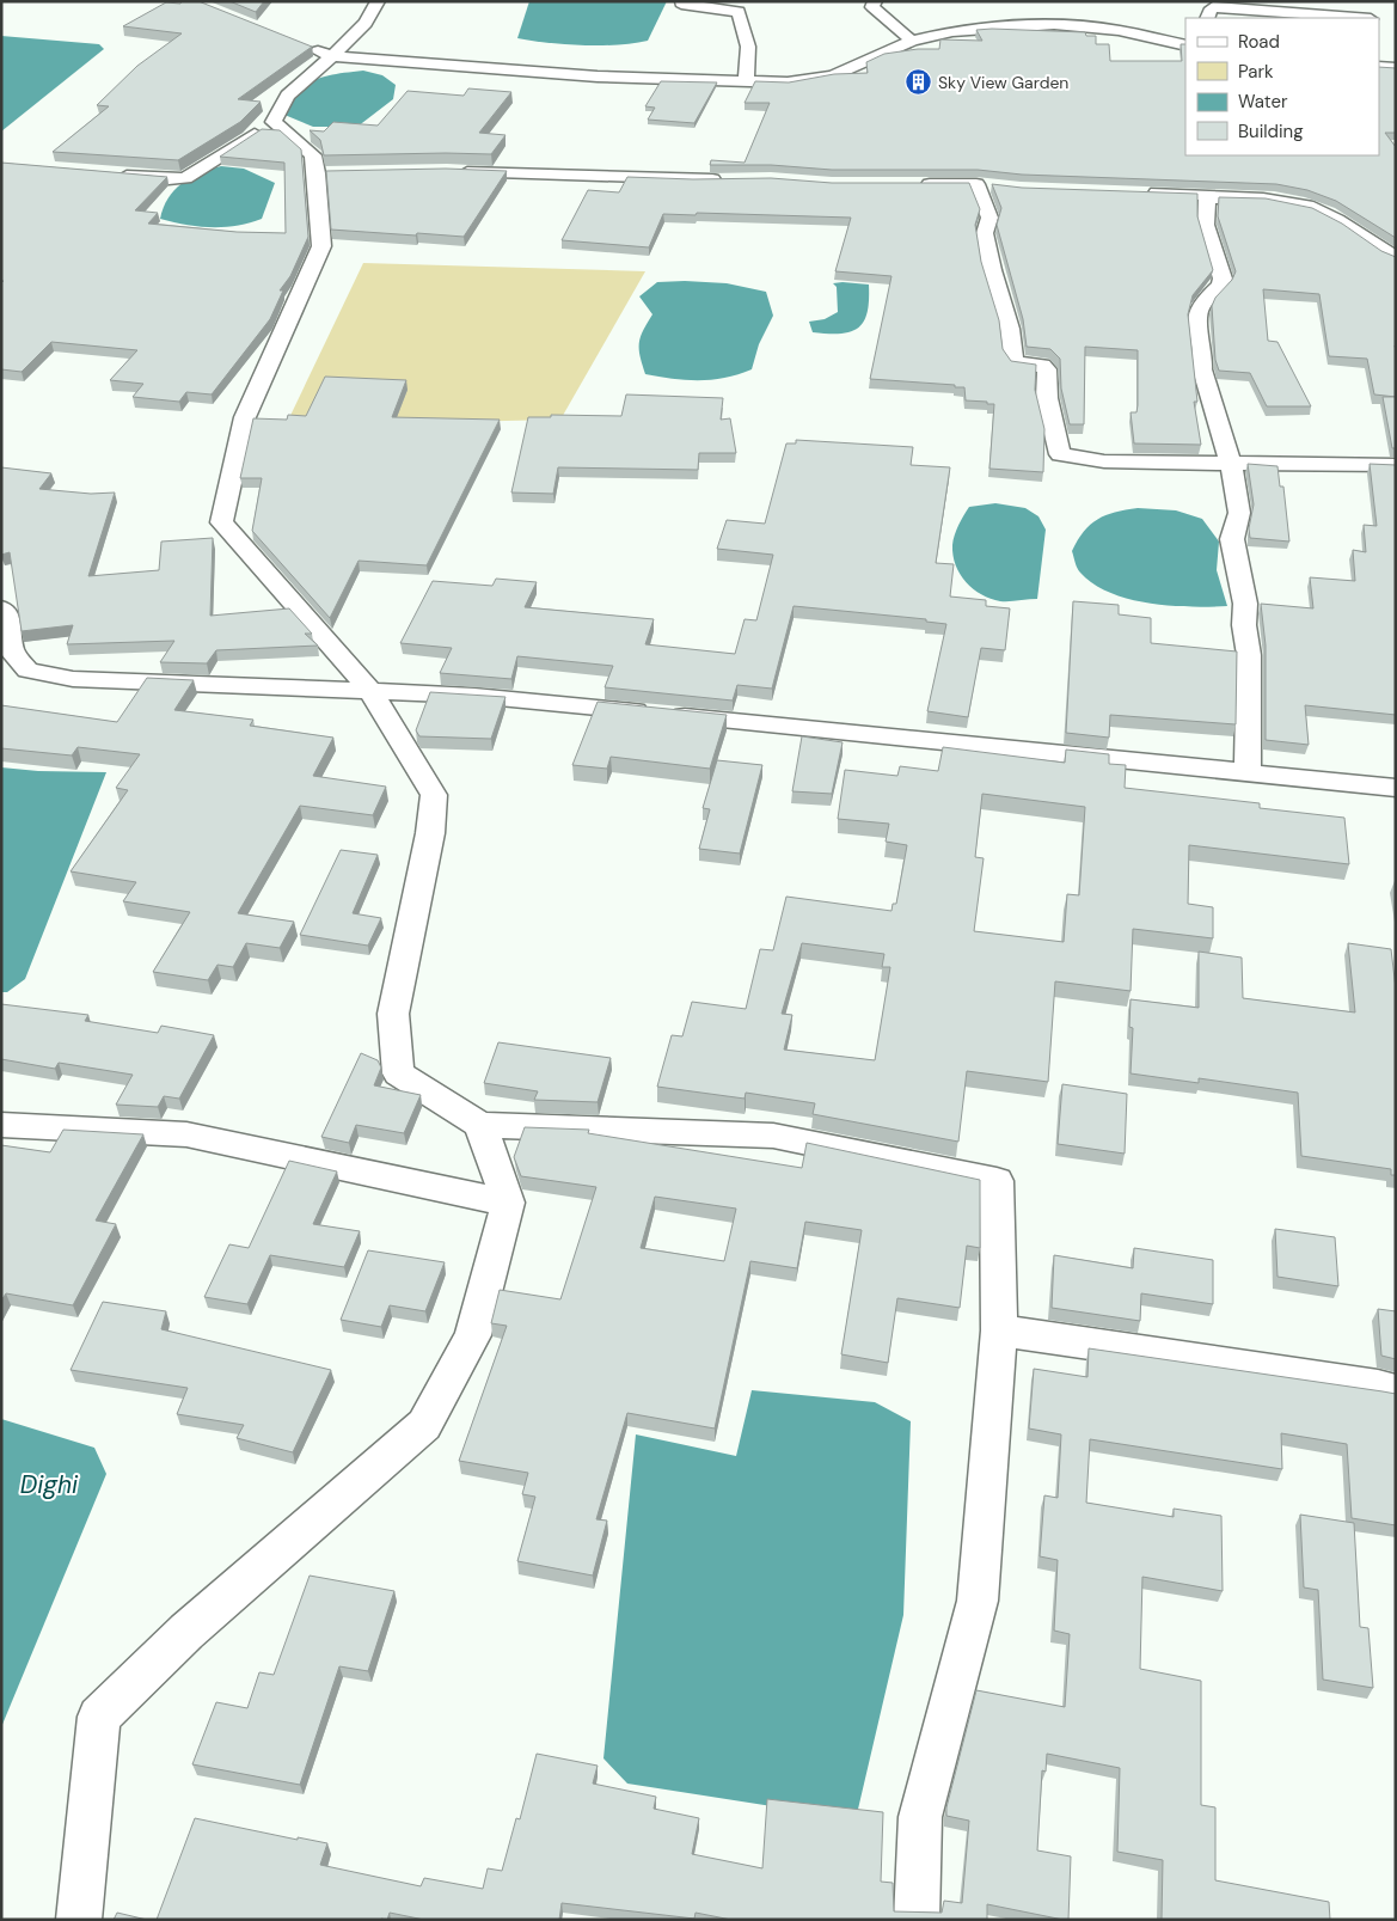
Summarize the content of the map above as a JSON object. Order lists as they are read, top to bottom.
{
  "water": ["Dighi"],
  "places": {
    "building": ["Sky View Garden"]
  },
  "legend": [
    "Road",
    "Park",
    "Water",
    "Building"
  ]
}
